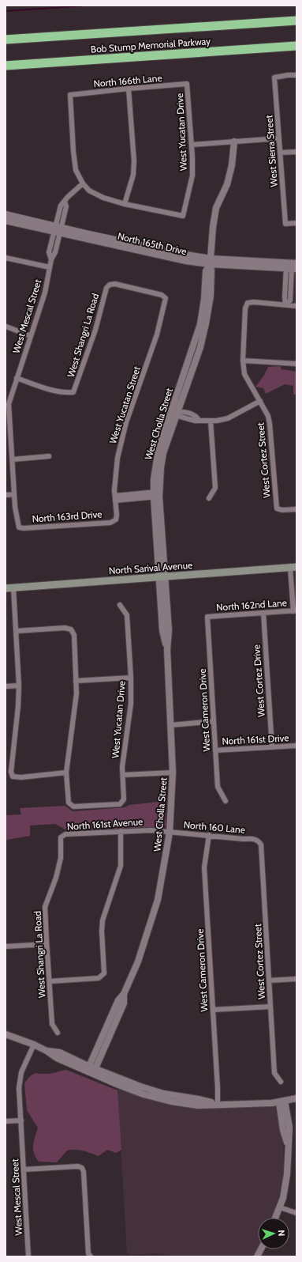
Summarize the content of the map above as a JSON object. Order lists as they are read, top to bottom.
{
  "streets": {
    "highway": ["Bob Stump Memorial Parkway"],
    "main road": ["North Sarival Avenue"],
    "street": [
      "North 166th Lane",
      "West Yucatan Drive",
      "West Sierra Street",
      "North 165th Drive",
      "West Mescal Street",
      "West Shangri La Road",
      "West Yucatan Street",
      "West Cholla Street",
      "West Cortez Street",
      "North 163rd Drive",
      "North 162nd Lane",
      "West Cortez Drive",
      "West Cameron Drive",
      "North 161st Drive",
      "North 161st Avenue",
      "North 160 Lane"
    ]
  },
  "crossings": [
    ["North 166th Lane", "West Yucatan Drive"],
    ["North 166th Lane", "West Mescal Street"],
    ["North 165th Drive", "West Mescal Street"],
    ["North 165th Drive", "West Cholla Street"],
    ["West Mescal Street", "West Shangri La Road"],
    ["West Mescal Street", "North 163rd Drive"],
    ["West Shangri La Road", "West Yucatan Street"],
    ["West Shangri La Road", "North 161st Avenue"],
    ["West Yucatan Street", "North 163rd Drive"],
    ["West Cholla Street", "North Sarival Avenue"],
    ["West Cholla Street", "North 161st Avenue"],
    ["West Cholla Street", "North 160 Lane"],
    ["West Cortez Street", "North 160 Lane"],
    ["North 162nd Lane", "West Cortez Drive"],
    ["North 162nd Lane", "West Cameron Drive"],
    ["West Cortez Drive", "North 161st Drive"],
    ["West Cameron Drive", "North 161st Drive"],
    ["West Cameron Drive", "North 160 Lane"],
    ["North 161st Avenue", "North 160 Lane"]
  ],
  "north": "right"
}
